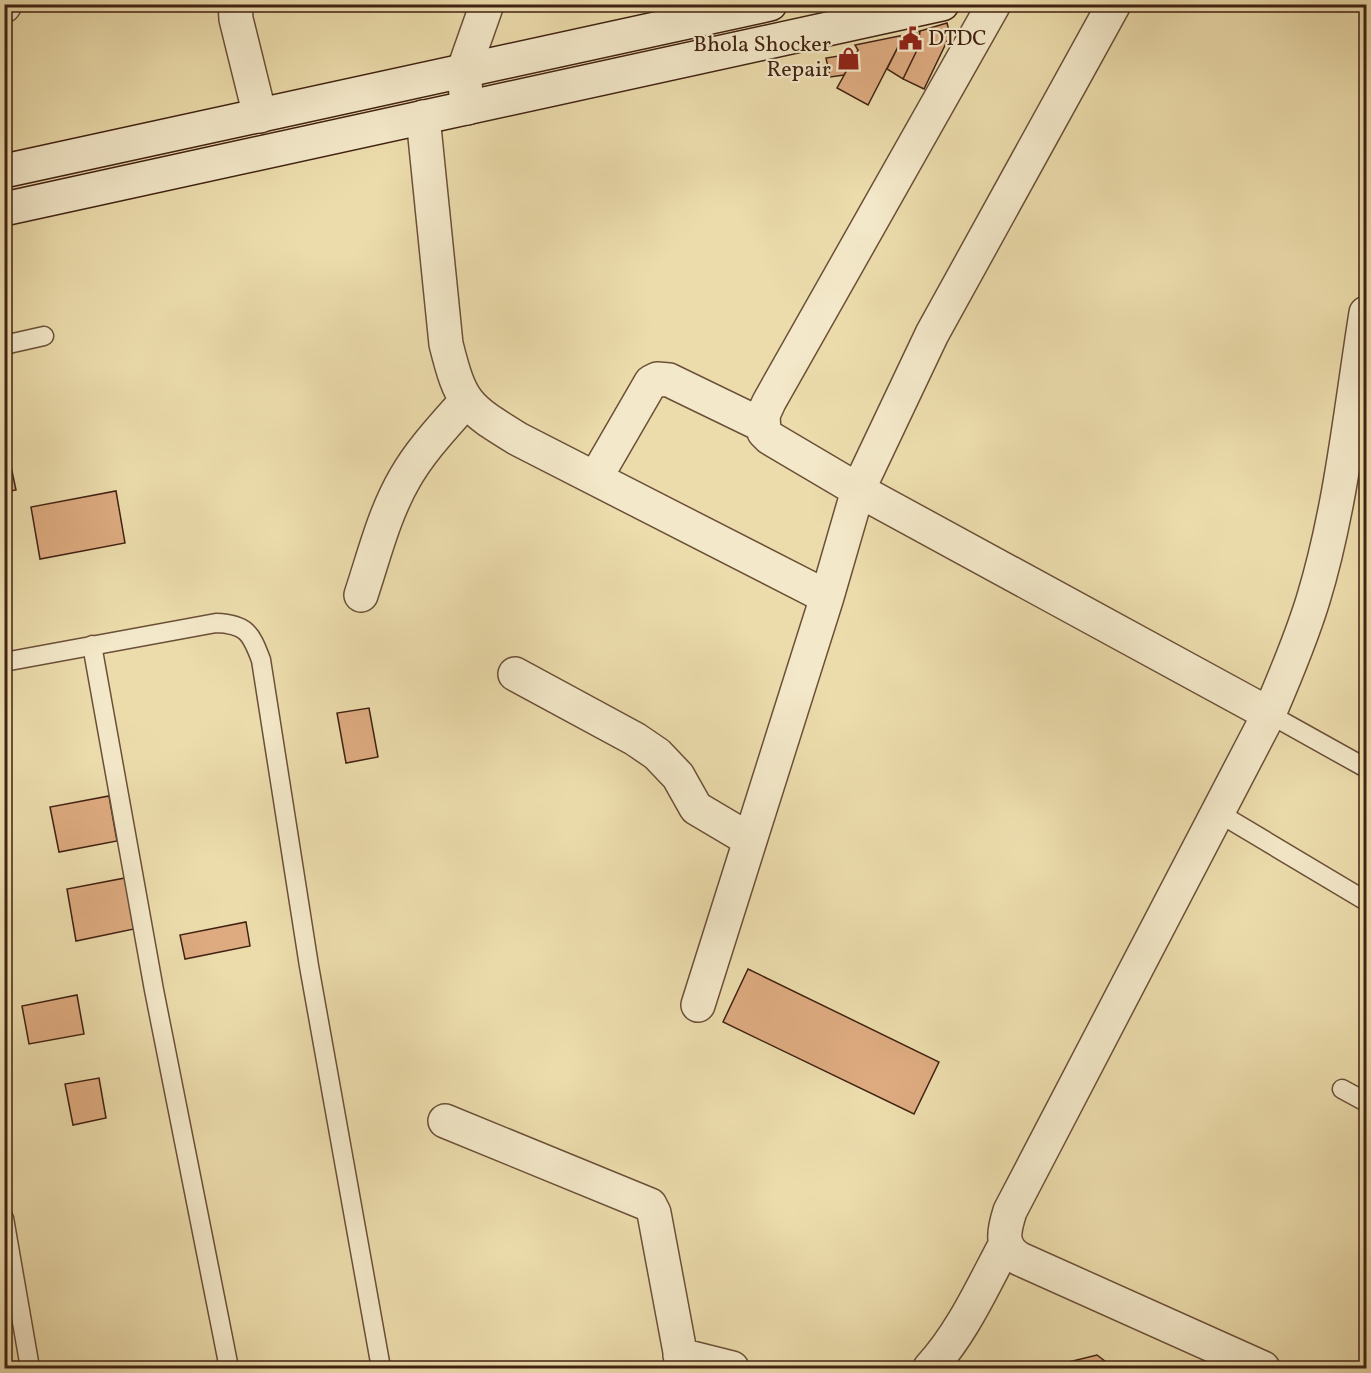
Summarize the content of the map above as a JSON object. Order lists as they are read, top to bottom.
{
  "places": {
    "public building": ["DTDC"],
    "shop": ["Bhola Shocker Repair"]
  }
}
